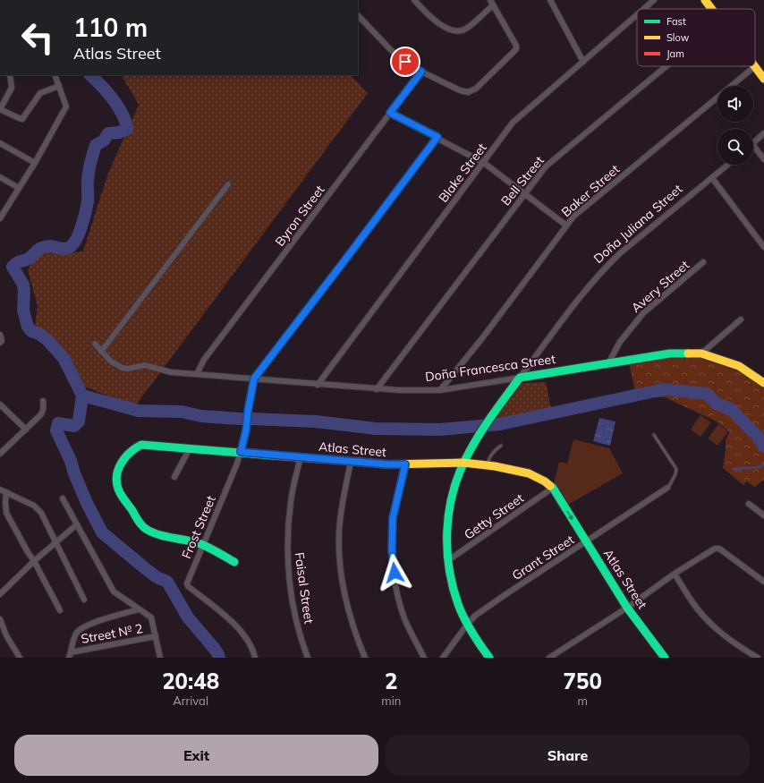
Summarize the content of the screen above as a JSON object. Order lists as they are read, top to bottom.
{
  "streets": {
    "street": [
      "Blake Street",
      "Bell Street",
      "Baker Street",
      "Byron Street",
      "Doña Juliana Street",
      "Avery Street",
      "Doña Francesca Street",
      "Atlas Street",
      "Getty Street",
      "Frost Street",
      "Grant Street",
      "Faisal Street",
      "Street № 2"
    ]
  },
  "crossings": [
    ["Blake Street", "Doña Francesca Street"],
    ["Bell Street", "Doña Francesca Street"],
    ["Baker Street", "Doña Francesca Street"],
    ["Byron Street", "Doña Francesca Street"],
    ["Doña Juliana Street", "Doña Francesca Street"],
    ["Doña Juliana Street", "Atlas Street"],
    ["Doña Juliana Street", "Getty Street"],
    ["Doña Juliana Street", "Grant Street"],
    ["Avery Street", "Doña Francesca Street"],
    ["Doña Francesca Street", "Frost Street"],
    ["Atlas Street", "Getty Street"],
    ["Atlas Street", "Frost Street"],
    ["Atlas Street", "Grant Street"],
    ["Atlas Street", "Faisal Street"]
  ],
  "legend": ["Fast", "Slow", "Jam"],
  "page": {
    "turn": ["110 m", "Atlas Street"],
    "eta": [
      "20:48",
      "Arrival",
      "2",
      "min",
      "750",
      "m"
    ],
    "buttons": ["Exit", "Share"]
  }
}
